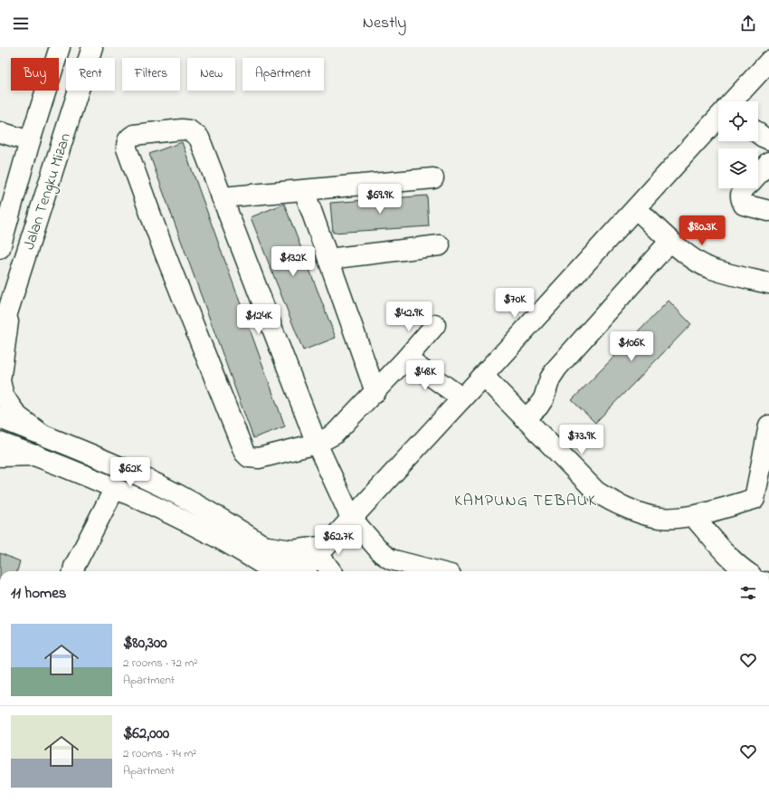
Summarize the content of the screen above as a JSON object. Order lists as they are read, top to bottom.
{
  "streets": {
    "main road": ["Jalan Tengku Mizan"]
  },
  "districts": ["KAMPUNG TEBAUK"],
  "page": {
    "header": "Nestly",
    "chip": [
      "Buy",
      "Rent",
      "Filters",
      "New",
      "Apartment"
    ],
    "price": [
      "$69.9K",
      "$80.3K",
      "$132K",
      "$70K",
      "$42.9K",
      "$124K",
      "$106K",
      "$48K",
      "$73.9K",
      "$62K",
      "$62.7K"
    ],
    "heading": "11 homes",
    "list": [
      {
        "name": "$80,300",
        "note": "2 rooms · 72 m² · Apartment"
      },
      {
        "name": "$62,000",
        "note": "2 rooms · 74 m² · Apartment"
      }
    ]
  }
}
